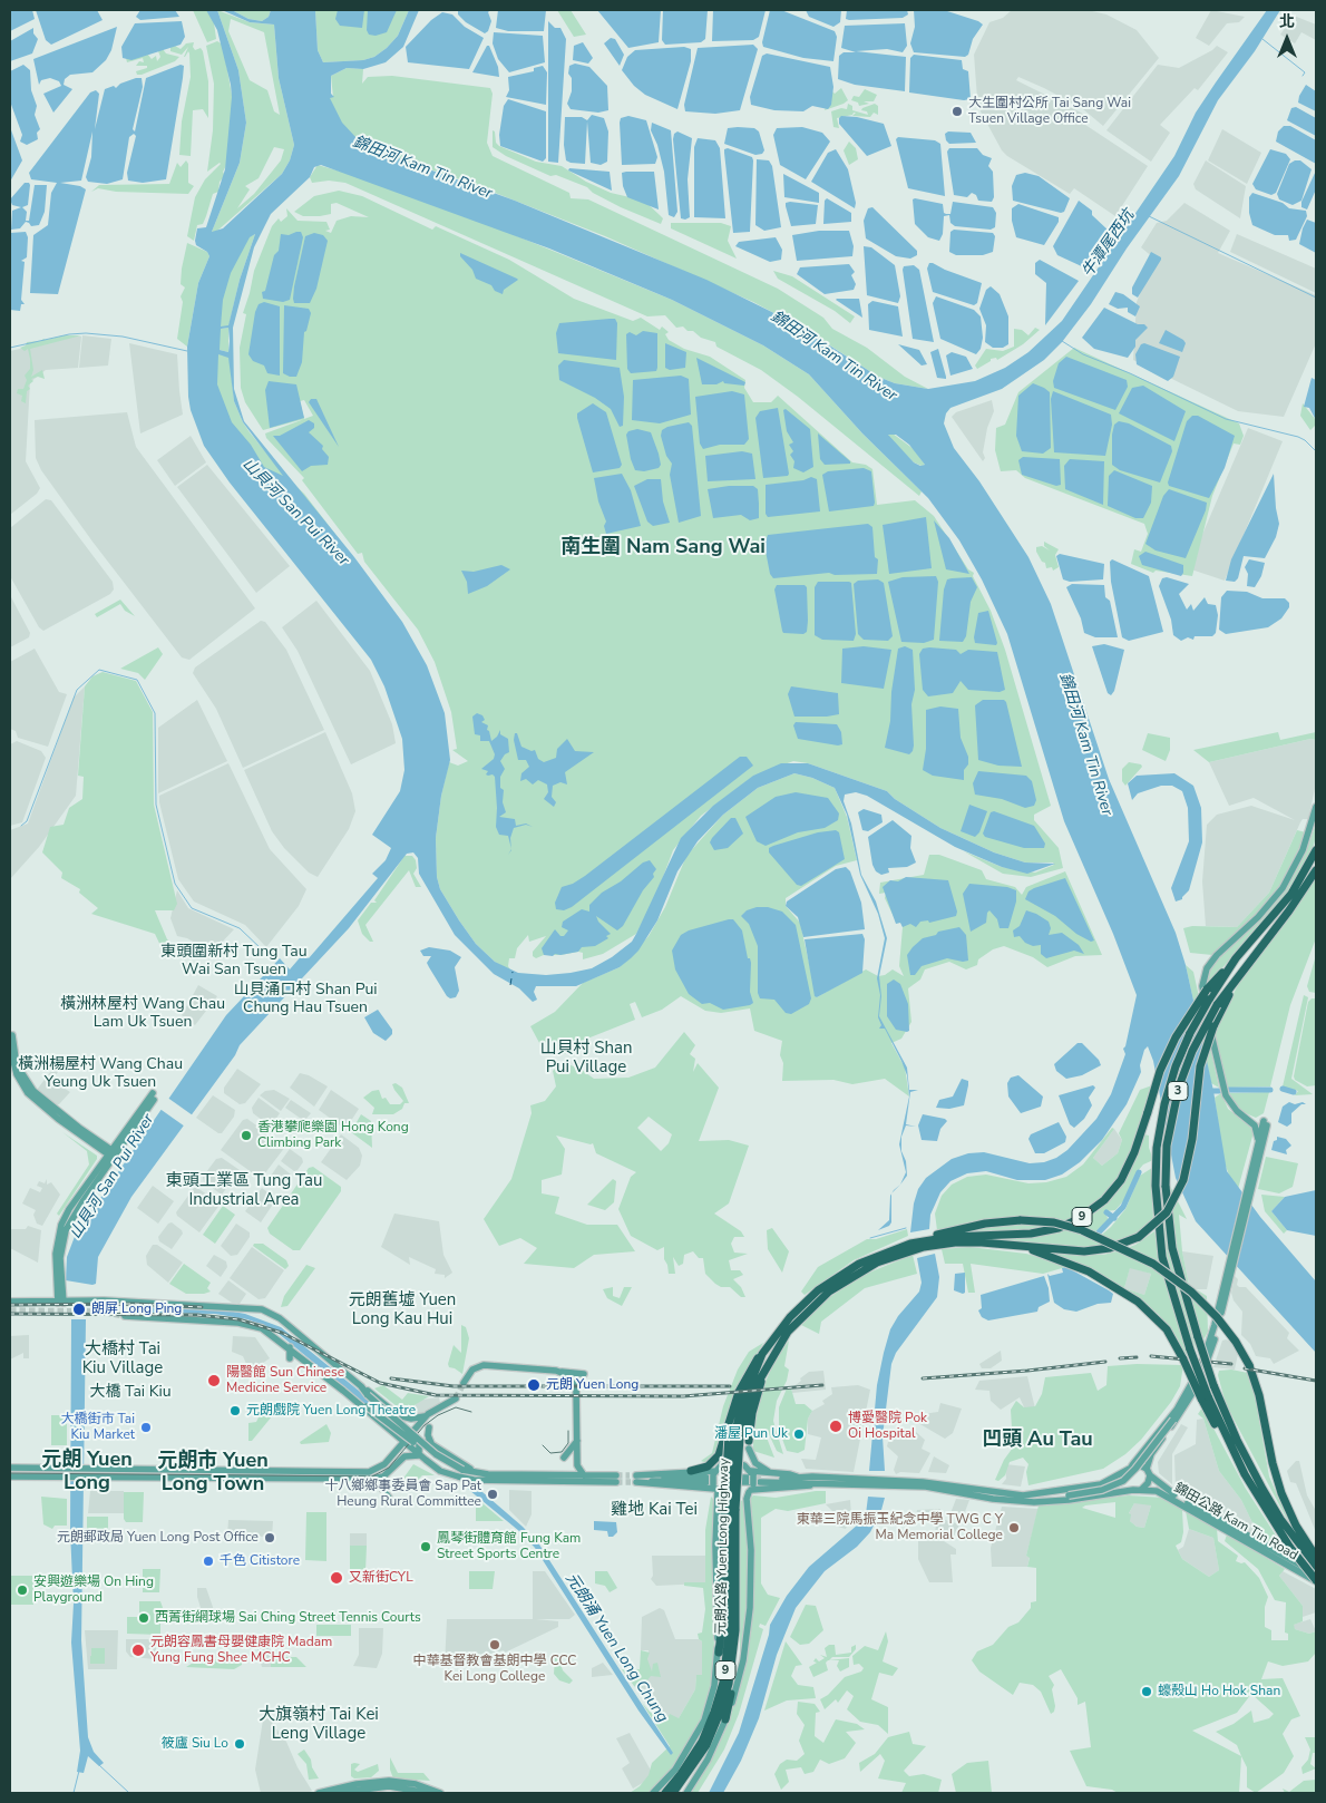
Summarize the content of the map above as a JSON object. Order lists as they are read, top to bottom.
{
  "streets": {
    "highway": ["3", "9", "元朗公路 Yuen Long Highway"],
    "main road": ["錦田公路 Kam Tin Road"]
  },
  "crossings": [
    ["3", "錦田公路 Kam Tin Road"],
    ["3", "元朗公路 Yuen Long Highway"]
  ],
  "districts": [
    "南生圍 Nam Sang Wai",
    "東頭圍新村 Tung Tau Wai San Tsuen",
    "山貝涌口村 Shan Pui Chung Hau Tsuen",
    "橫洲林屋村 Wang Chau Lam Uk Tsuen",
    "山貝村 Shan Pui Village",
    "橫洲楊屋村 Wang Chau Yeung Uk Tsuen",
    "東頭工業區 Tung Tau Industrial Area",
    "元朗舊墟 Yuen Long Kau Hui",
    "大橋村 Tai Kiu Village",
    "大橋 Tai Kiu",
    "凹頭 Au Tau",
    "元朗 Yuen Long",
    "元朗市 Yuen Long Town",
    "雞地 Kai Tei",
    "大旗嶺村 Tai Kei Leng Village"
  ],
  "water": [
    "錦田河 Kam Tin River",
    "牛潭尾西坑",
    "山貝河 San Pui River",
    "元朗涌 Yuen Long Chung"
  ],
  "places": [
    "大生圍村公所 Tai Sang Wai Tsuen Village Office",
    "香港攀爬樂園 Hong Kong Climbing Park",
    "朗屏 Long Ping",
    "陽醫館 Sun Chinese Medicine Service",
    "元朗 Yuen Long",
    "元朗戲院 Yuen Long Theatre",
    "博愛醫院 Pok Oi Hospital",
    "大橋街市 Tai Kiu Market",
    "潘屋 Pun Uk",
    "十八鄉鄉事委員會 Sap Pat Heung Rural Committee",
    "東華三院馬振玉紀念中學 TWG C Y Ma Memorial College",
    "元朗郵政局 Yuen Long Post Office",
    "鳳琴街體育館 Fung Kam Street Sports Centre",
    "千色 Citistore",
    "又新街CYL",
    "安興遊樂場 On Hing Playground",
    "西菁街網球場 Sai Ching Street Tennis Courts",
    "中華基督教會基朗中學 CCC Kei Long College",
    "元朗容鳳書母嬰健康院 Madam Yung Fung Shee MCHC",
    "蠔殼山 Ho Hok Shan",
    "筱廬 Siu Lo"
  ],
  "north": "top"
}
